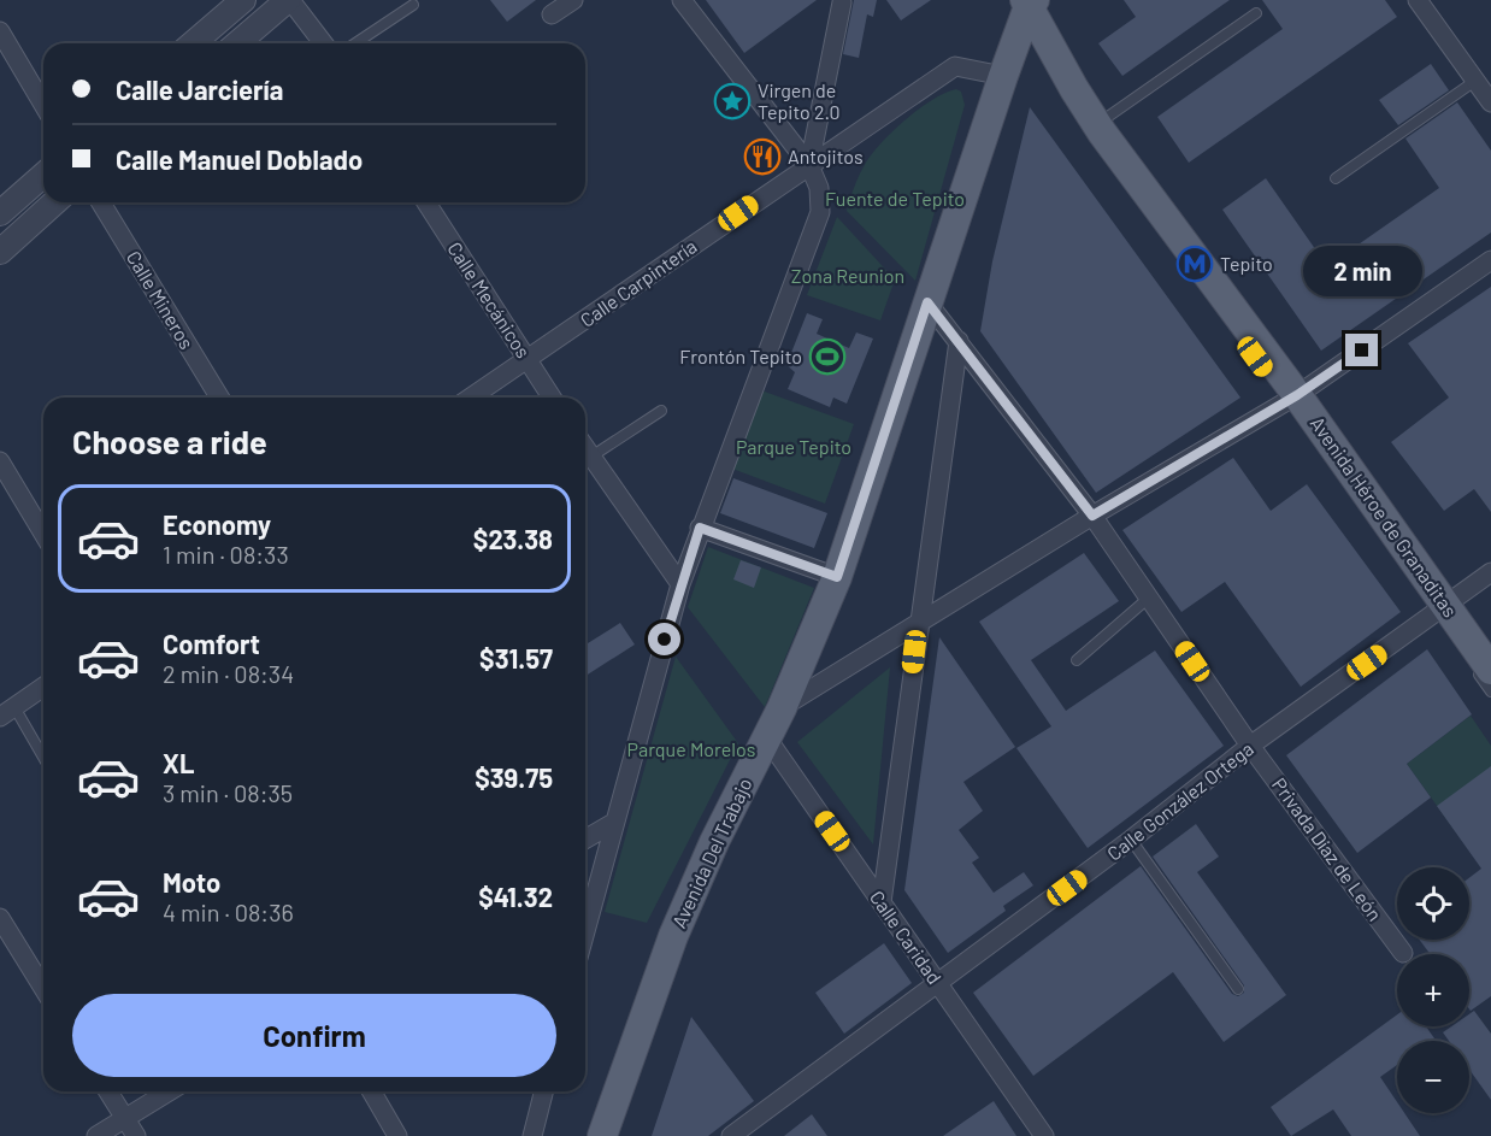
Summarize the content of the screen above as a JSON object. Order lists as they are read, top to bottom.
{
  "streets": {
    "main road": ["Avenida Héroe de Granaditas", "Avenida Del Trabajo"],
    "street": [
      "Calle Carpintería",
      "Calle Mineros",
      "Calle Mecánicos",
      "Calle González Ortega",
      "Privada Díaz de León",
      "Calle Caridad"
    ]
  },
  "crossings": [
    ["Calle Carpintería", "Calle Mecánicos"],
    ["Calle Carpintería", "Avenida Del Trabajo"],
    ["Avenida Héroe de Granaditas", "Calle González Ortega"],
    ["Avenida Héroe de Granaditas", "Avenida Del Trabajo"],
    ["Calle González Ortega", "Privada Díaz de León"],
    ["Calle González Ortega", "Calle Caridad"],
    ["Privada Díaz de León", "Avenida Del Trabajo"],
    ["Avenida Del Trabajo", "Calle Caridad"]
  ],
  "parks": [
    "Fuente de Tepito",
    "Zona Reunion",
    "Parque Tepito",
    "Parque Morelos"
  ],
  "places": {
    "place": ["Virgen de Tepito 2.0"],
    "restaurant": ["Antojitos"],
    "metro station": ["Tepito"],
    "sports": ["Frontón Tepito"]
  },
  "page": {
    "banner": ["Calle Jarciería", "Calle Manuel Doblado"],
    "bubble": "2 min",
    "heading": "Choose a ride",
    "list": [
      {
        "name": "Economy",
        "note": "1 min · 08:33",
        "value": "$23.38"
      },
      {
        "name": "Comfort",
        "note": "2 min · 08:34",
        "value": "$31.57"
      },
      {
        "name": "XL",
        "note": "3 min · 08:35",
        "value": "$39.75"
      },
      {
        "name": "Moto",
        "note": "4 min · 08:36",
        "value": "$41.32"
      }
    ],
    "map_buttons": ["+", "−"],
    "buttons": "Confirm"
  }
}
